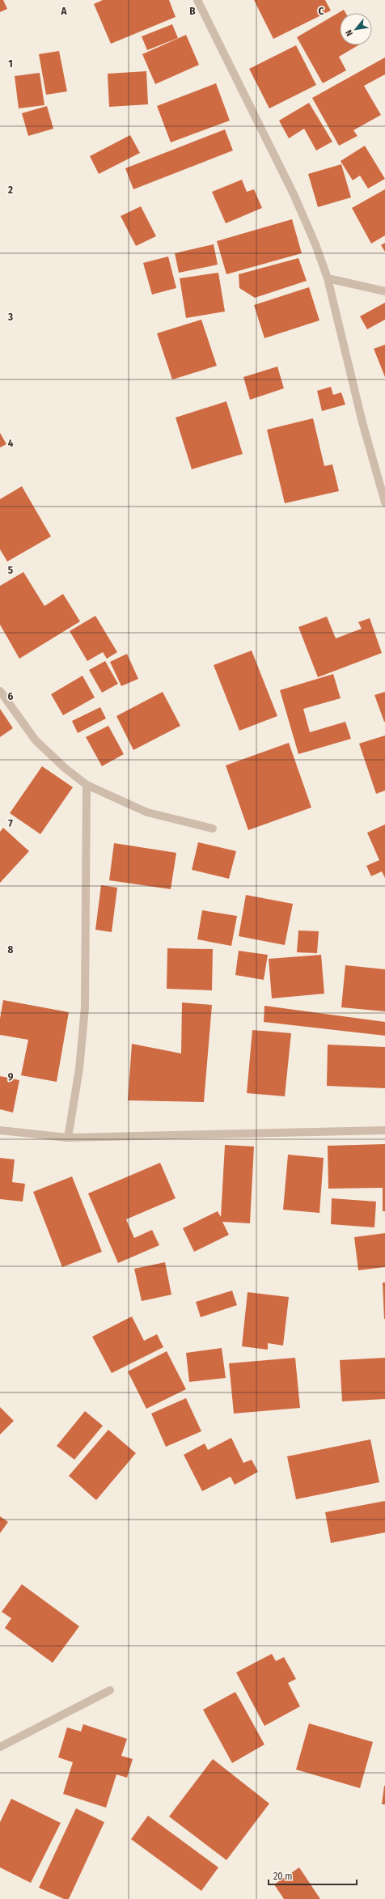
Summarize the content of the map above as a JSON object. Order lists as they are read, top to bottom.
{
  "scale_bar": "20 m",
  "north": "bottom left",
  "grid": {
    "columns": ["A", "B", "C"],
    "rows": [
      "1",
      "2",
      "3",
      "4",
      "5",
      "6",
      "7",
      "8",
      "9"
    ]
  }
}
